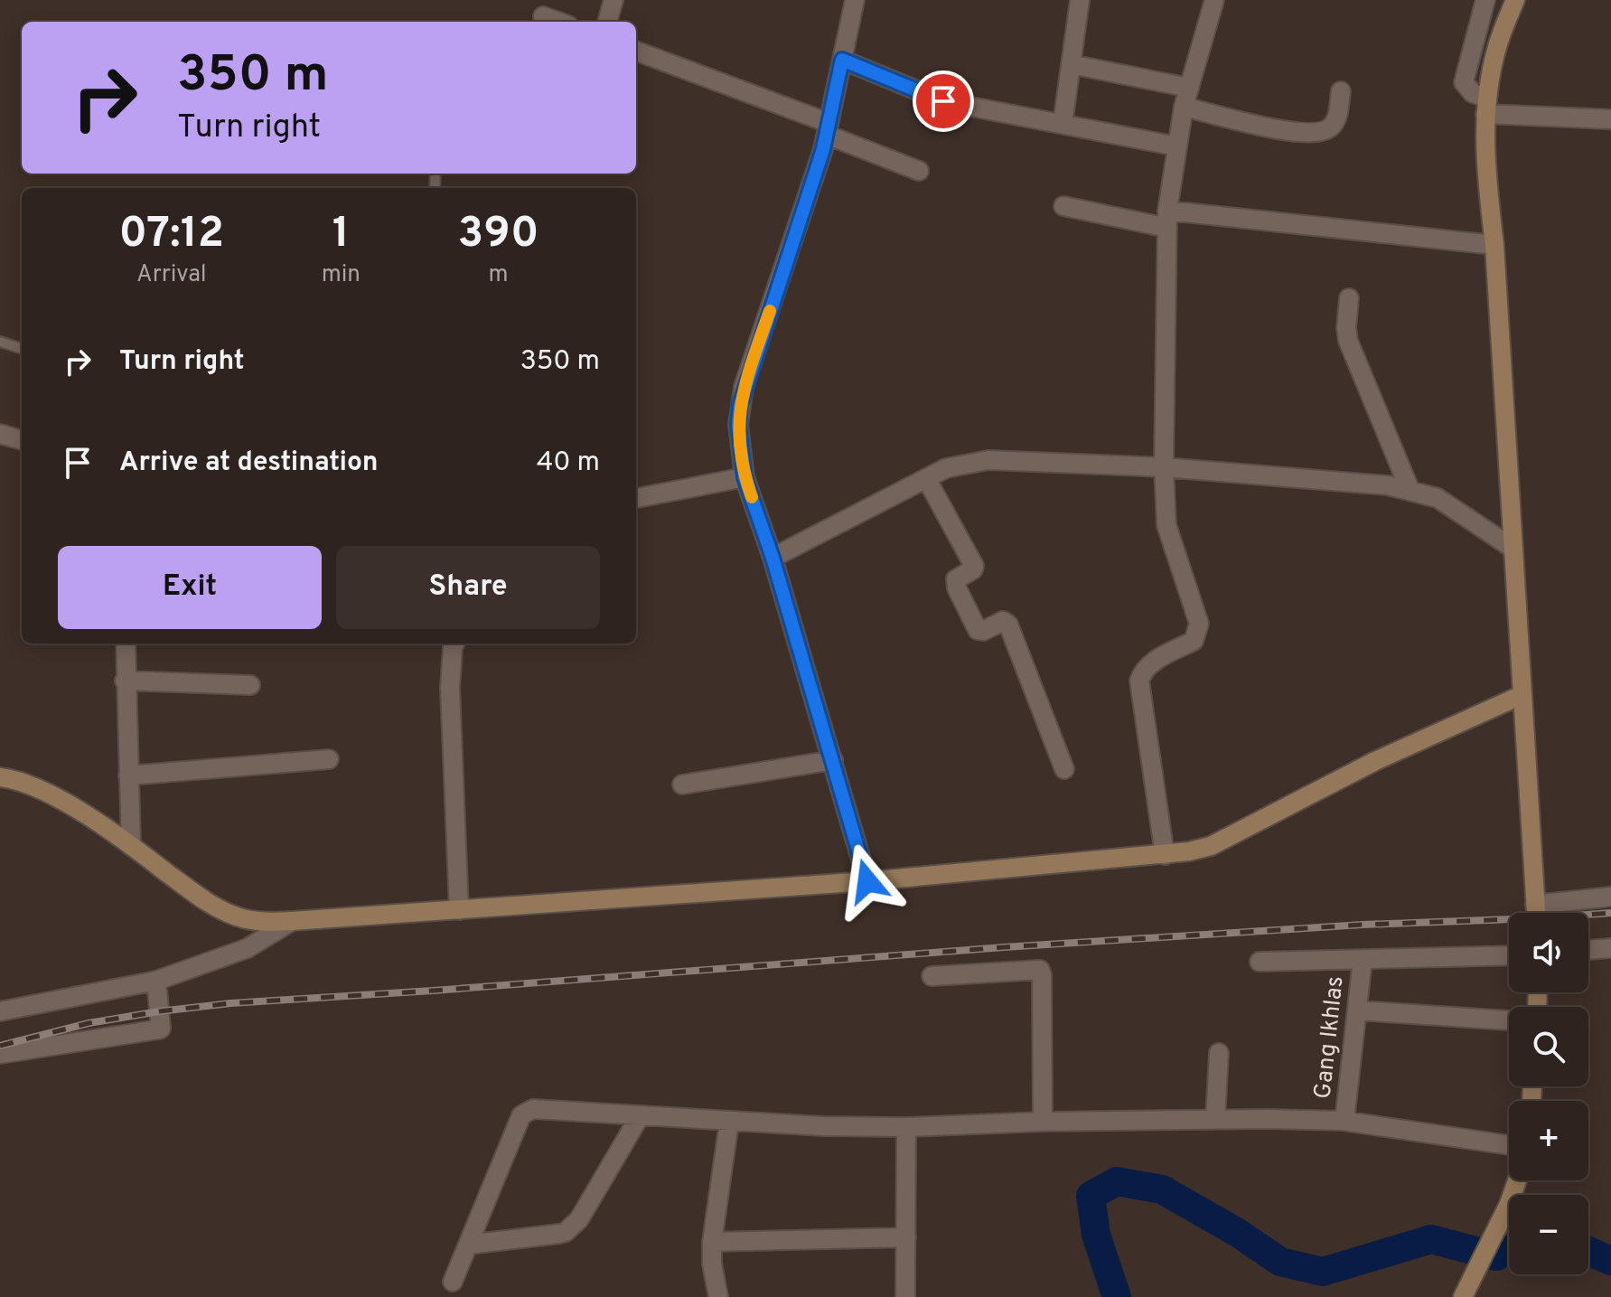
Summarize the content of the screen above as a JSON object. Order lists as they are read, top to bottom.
{
  "streets": {
    "street": ["Gang Ikhlas"]
  },
  "page": {
    "turn": ["350 m", "Turn right"],
    "eta": [
      "07:12",
      "Arrival",
      "1",
      "min",
      "390",
      "m"
    ],
    "list": [
      {
        "name": "Turn right",
        "value": "350 m"
      },
      {
        "name": "Arrive at destination",
        "value": "40 m"
      }
    ],
    "buttons": ["Exit", "Share"],
    "map_buttons": ["+", "−"]
  }
}
